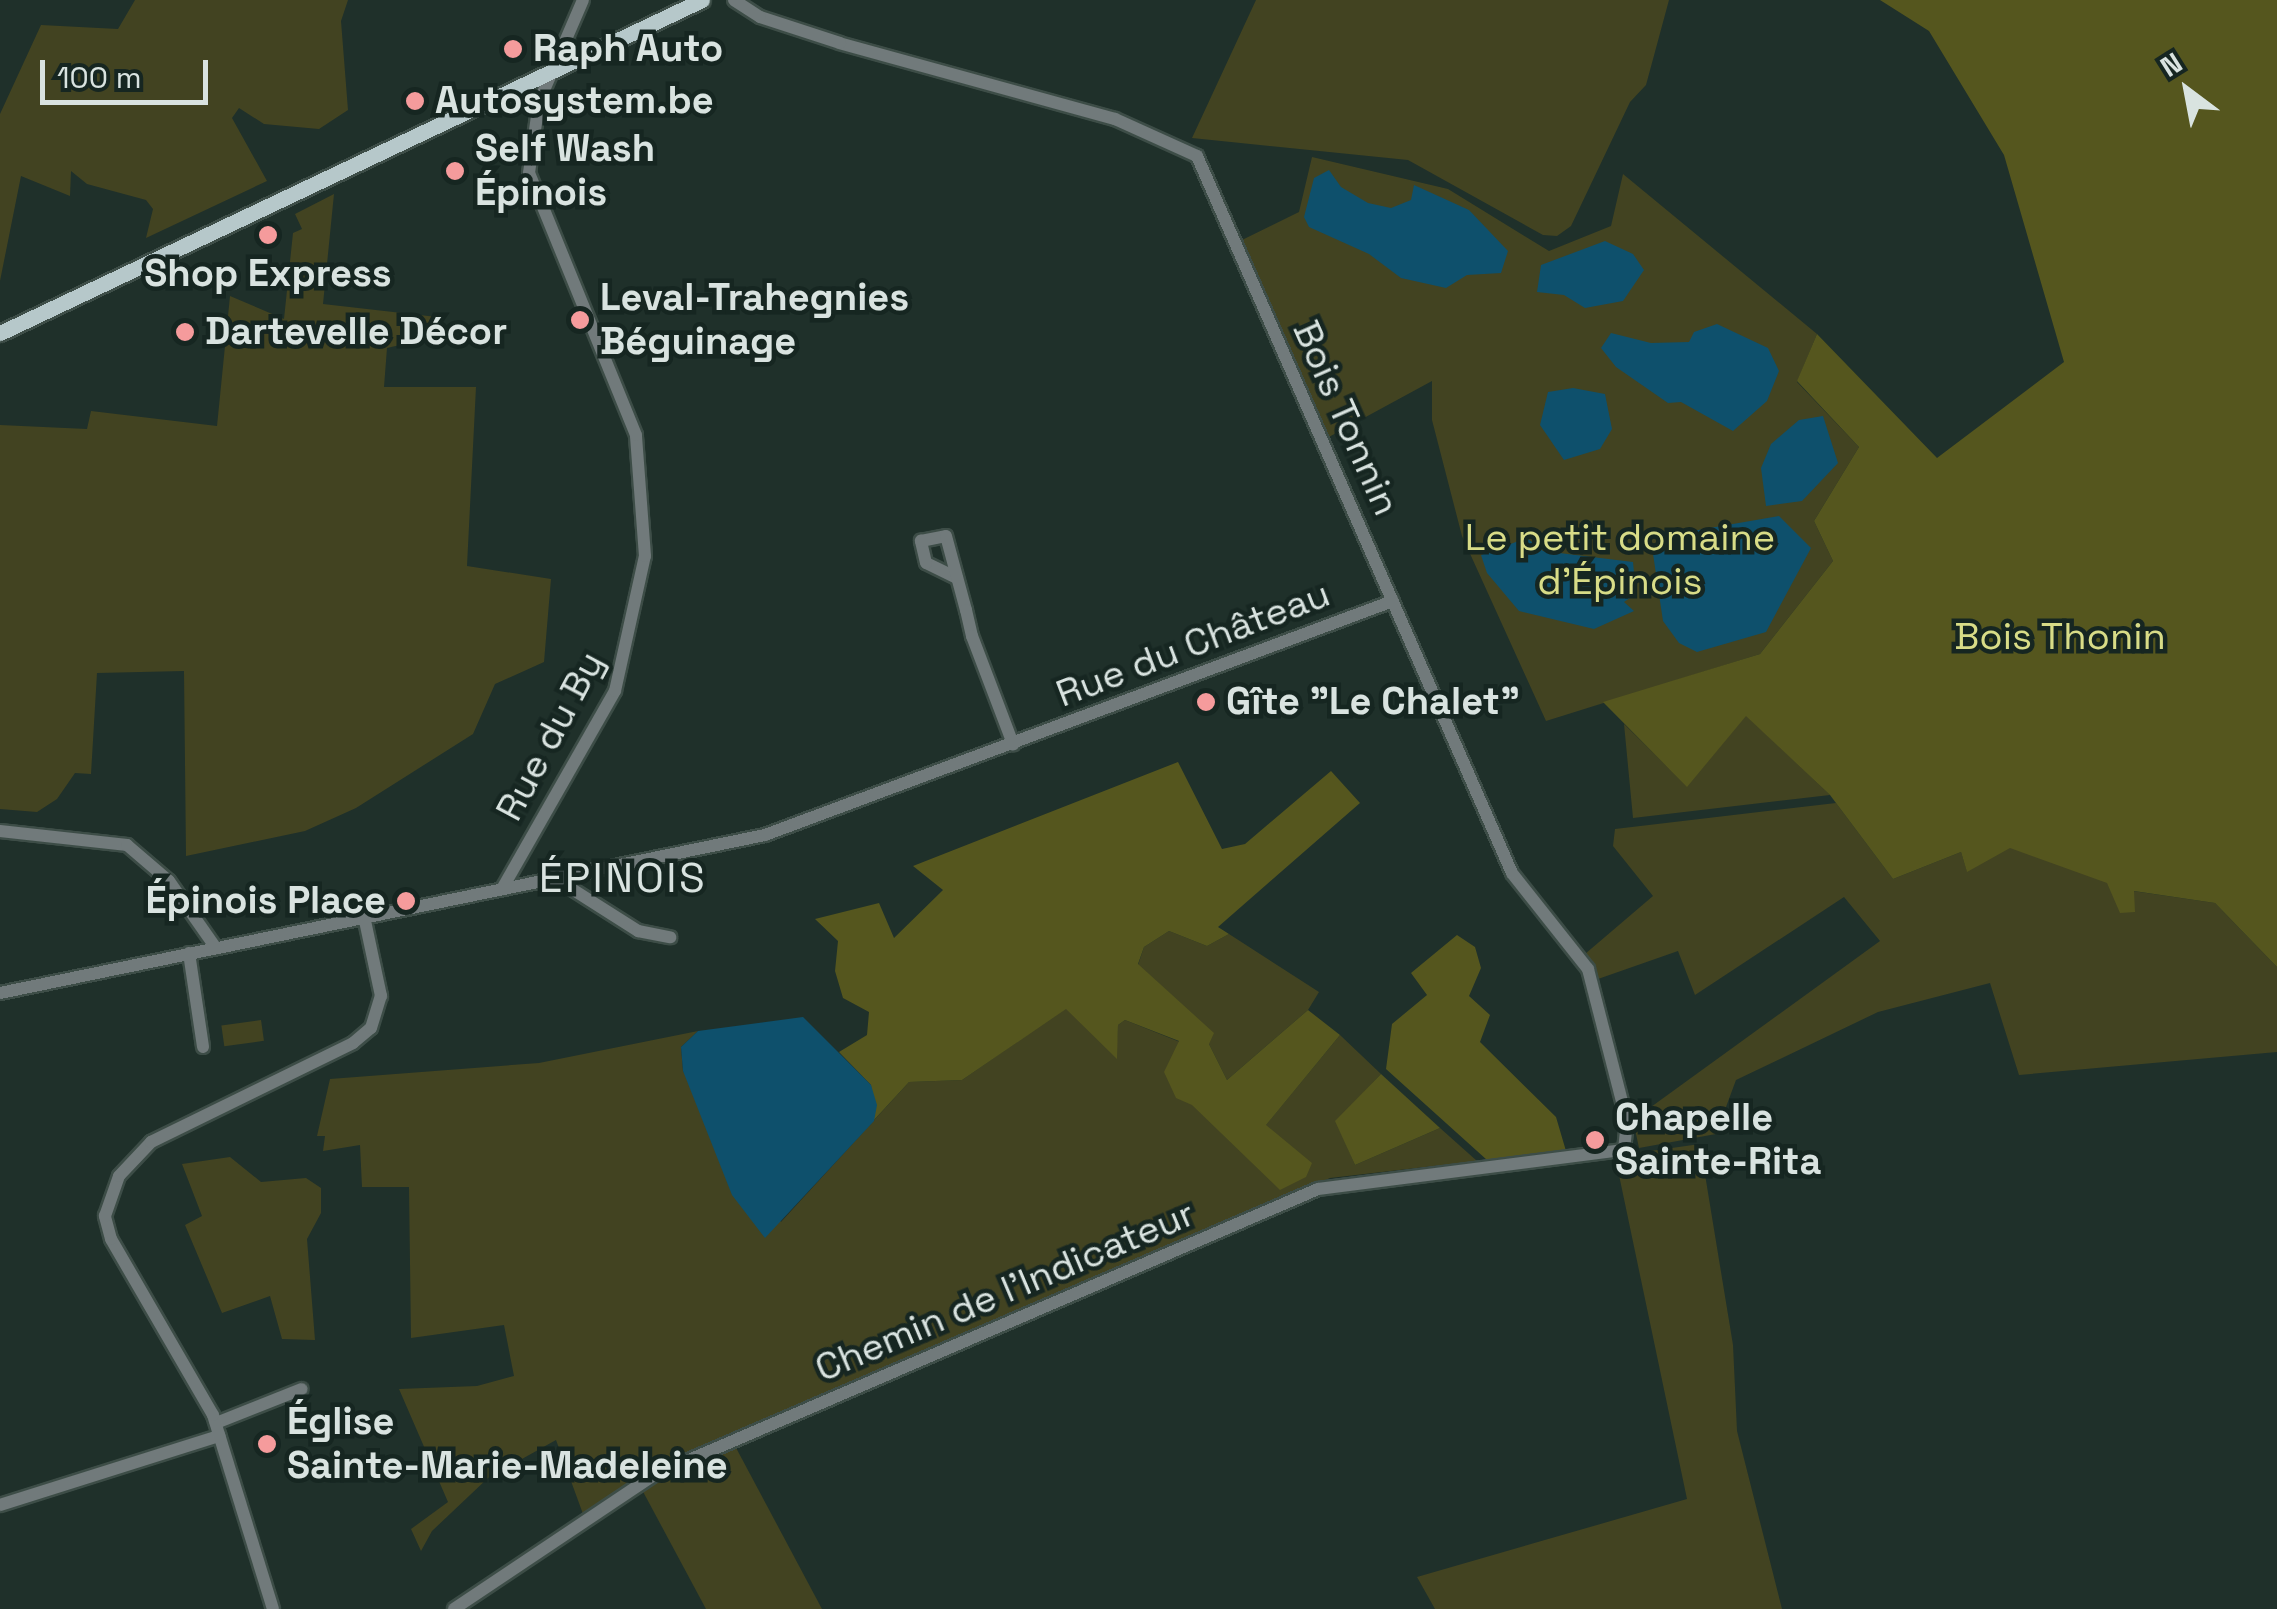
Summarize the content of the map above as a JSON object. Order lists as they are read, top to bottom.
{
  "streets": {
    "street": [
      "Bois Tonnin",
      "Rue du Château",
      "Rue du By",
      "Chemin de l'Indicateur"
    ]
  },
  "crossings": [
    ["Bois Tonnin", "Rue du Château"],
    ["Bois Tonnin", "Chemin de l'Indicateur"],
    ["Rue du Château", "Rue du By"]
  ],
  "districts": ["ÉPINOIS"],
  "parks": ["Le petit domaine d'Épinois", "Bois Thonin"],
  "places": [
    "Raph Auto",
    "Autosystem.be",
    "Self Wash Épinois",
    "Shop Express",
    "Leval-Trahegnies Béguinage",
    "Dartevelle Décor",
    "Gîte \"Le Chalet\"",
    "Épinois Place",
    "Chapelle Sainte-Rita",
    "Église Sainte-Marie-Madeleine"
  ],
  "scale_bar": "100 m",
  "north": "top left"
}
